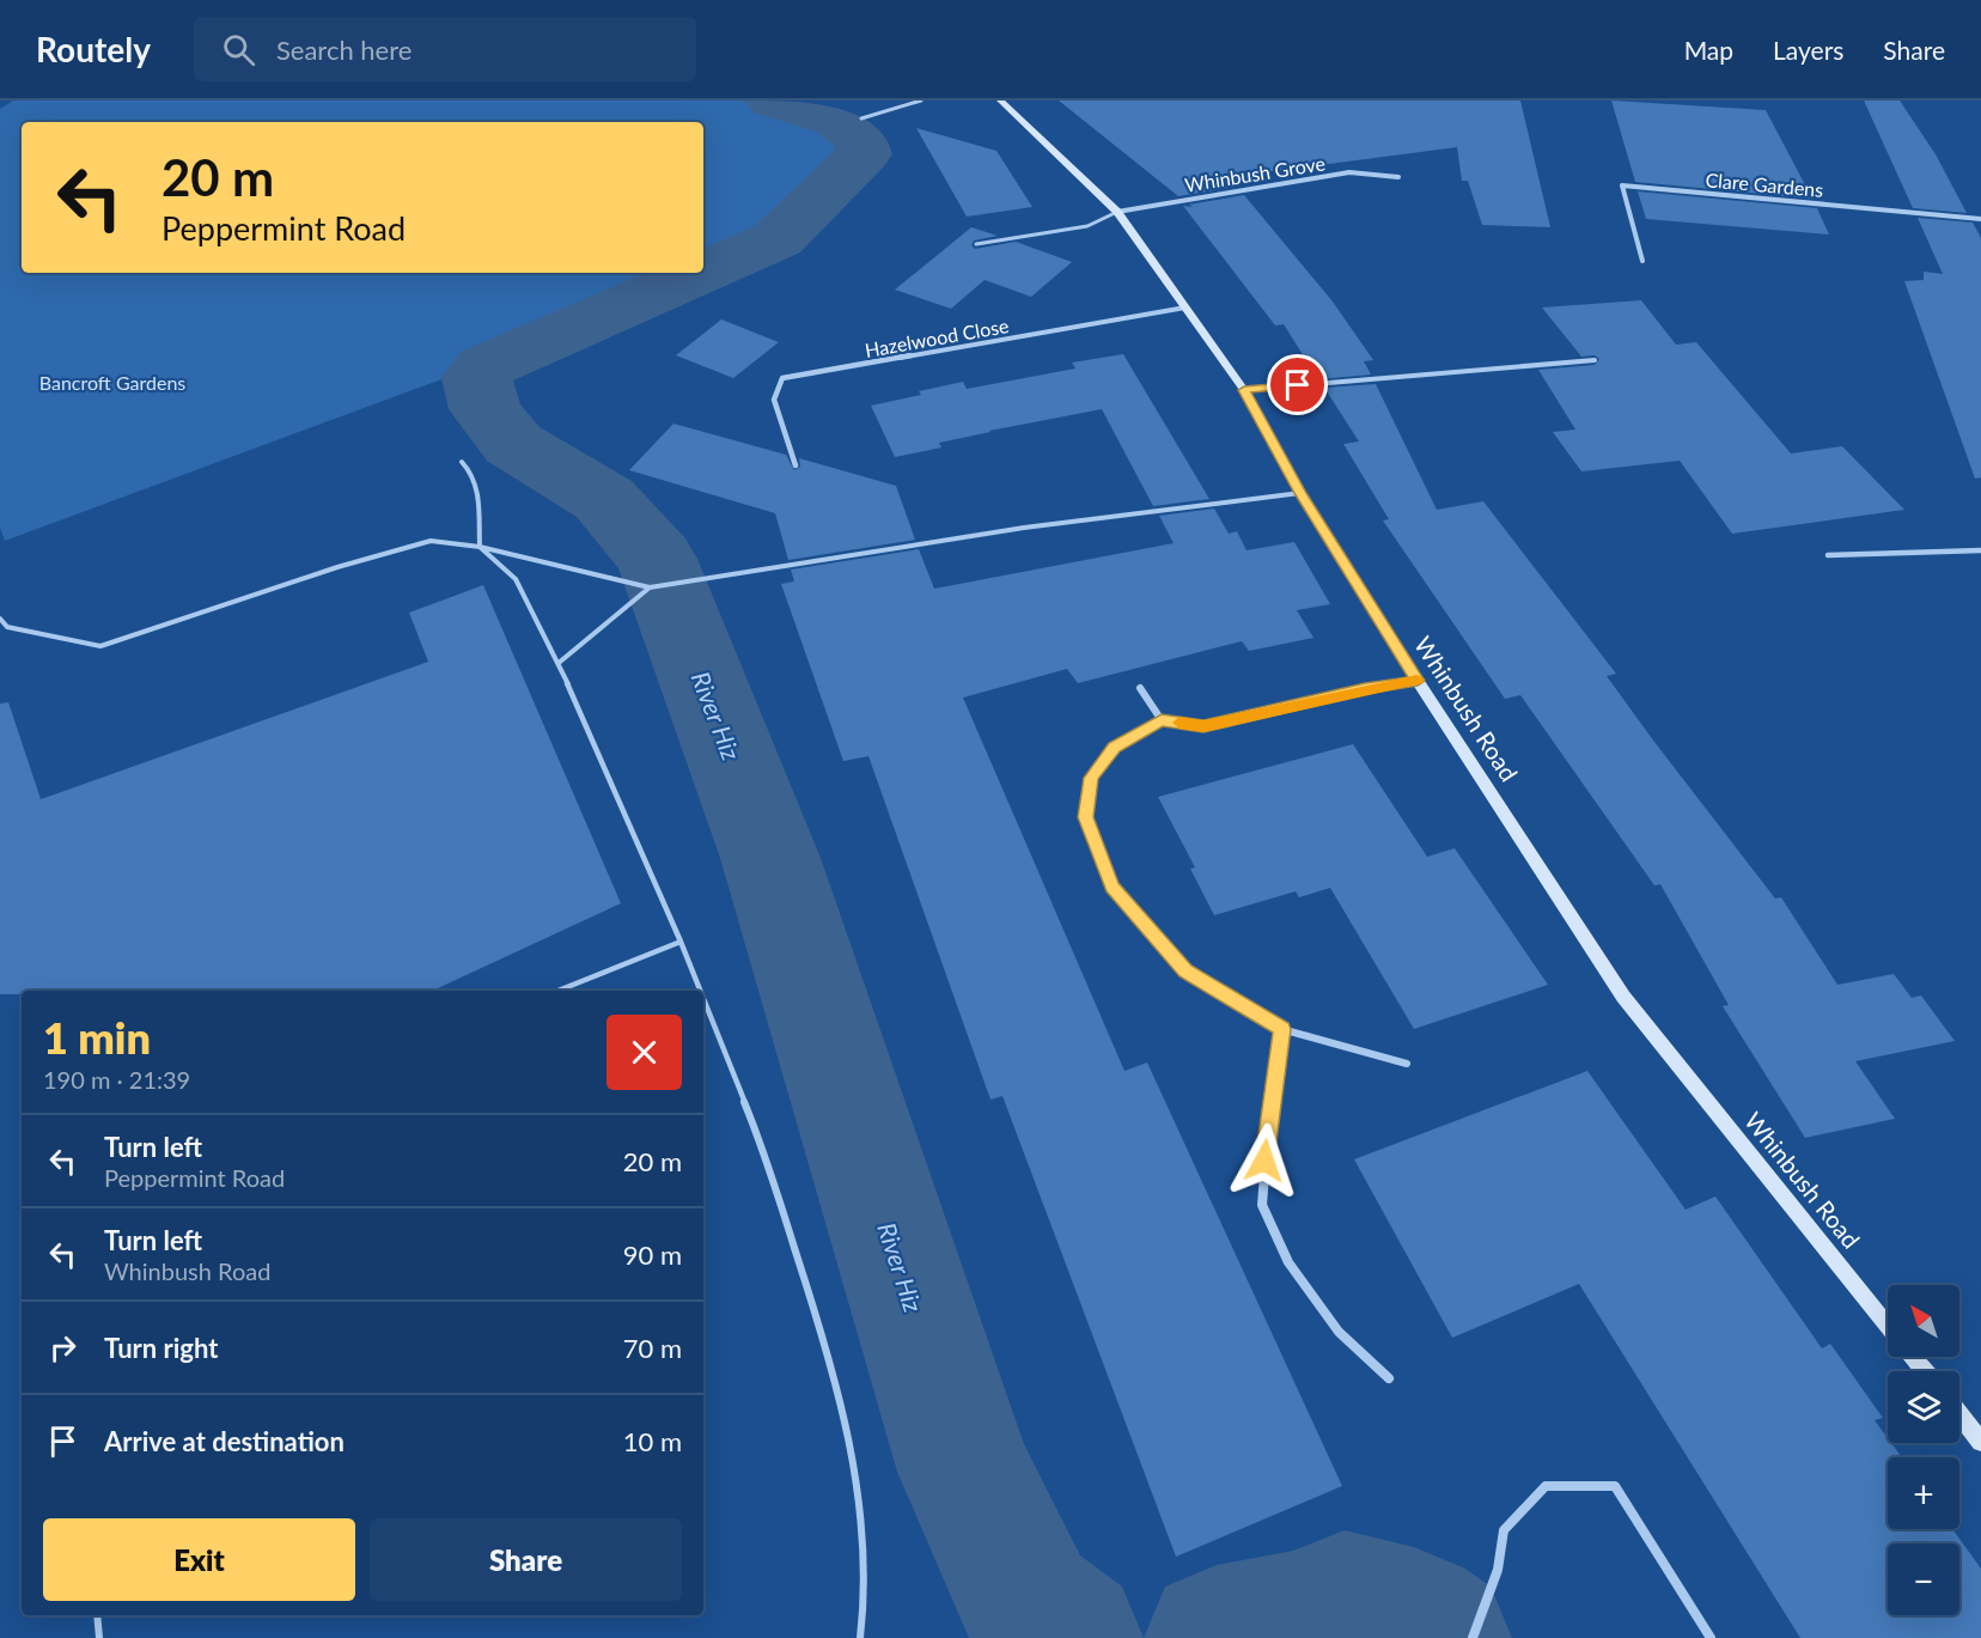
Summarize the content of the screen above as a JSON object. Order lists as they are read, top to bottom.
{
  "streets": {
    "street": [
      "Whinbush Grove",
      "Clare Gardens",
      "Hazelwood Close",
      "Whinbush Road"
    ]
  },
  "crossings": [
    ["Whinbush Grove", "Whinbush Road"],
    ["Hazelwood Close", "Whinbush Road"]
  ],
  "water": ["River Hiz"],
  "parks": ["Bancroft Gardens"],
  "north": "top left",
  "page": {
    "header": "Routely",
    "search": "Search here",
    "nav": ["Map", "Layers", "Share"],
    "turn": ["20 m", "Peppermint Road"],
    "heading": ["1 min", "190 m · 21:39"],
    "list": [
      {
        "name": "Turn left",
        "note": "Peppermint Road",
        "value": "20 m"
      },
      {
        "name": "Turn left",
        "note": "Whinbush Road",
        "value": "90 m"
      },
      {
        "name": "Turn right",
        "value": "70 m"
      },
      {
        "name": "Arrive at destination",
        "value": "10 m"
      }
    ],
    "map_buttons": ["+", "−"],
    "buttons": ["Exit", "Share"]
  }
}
